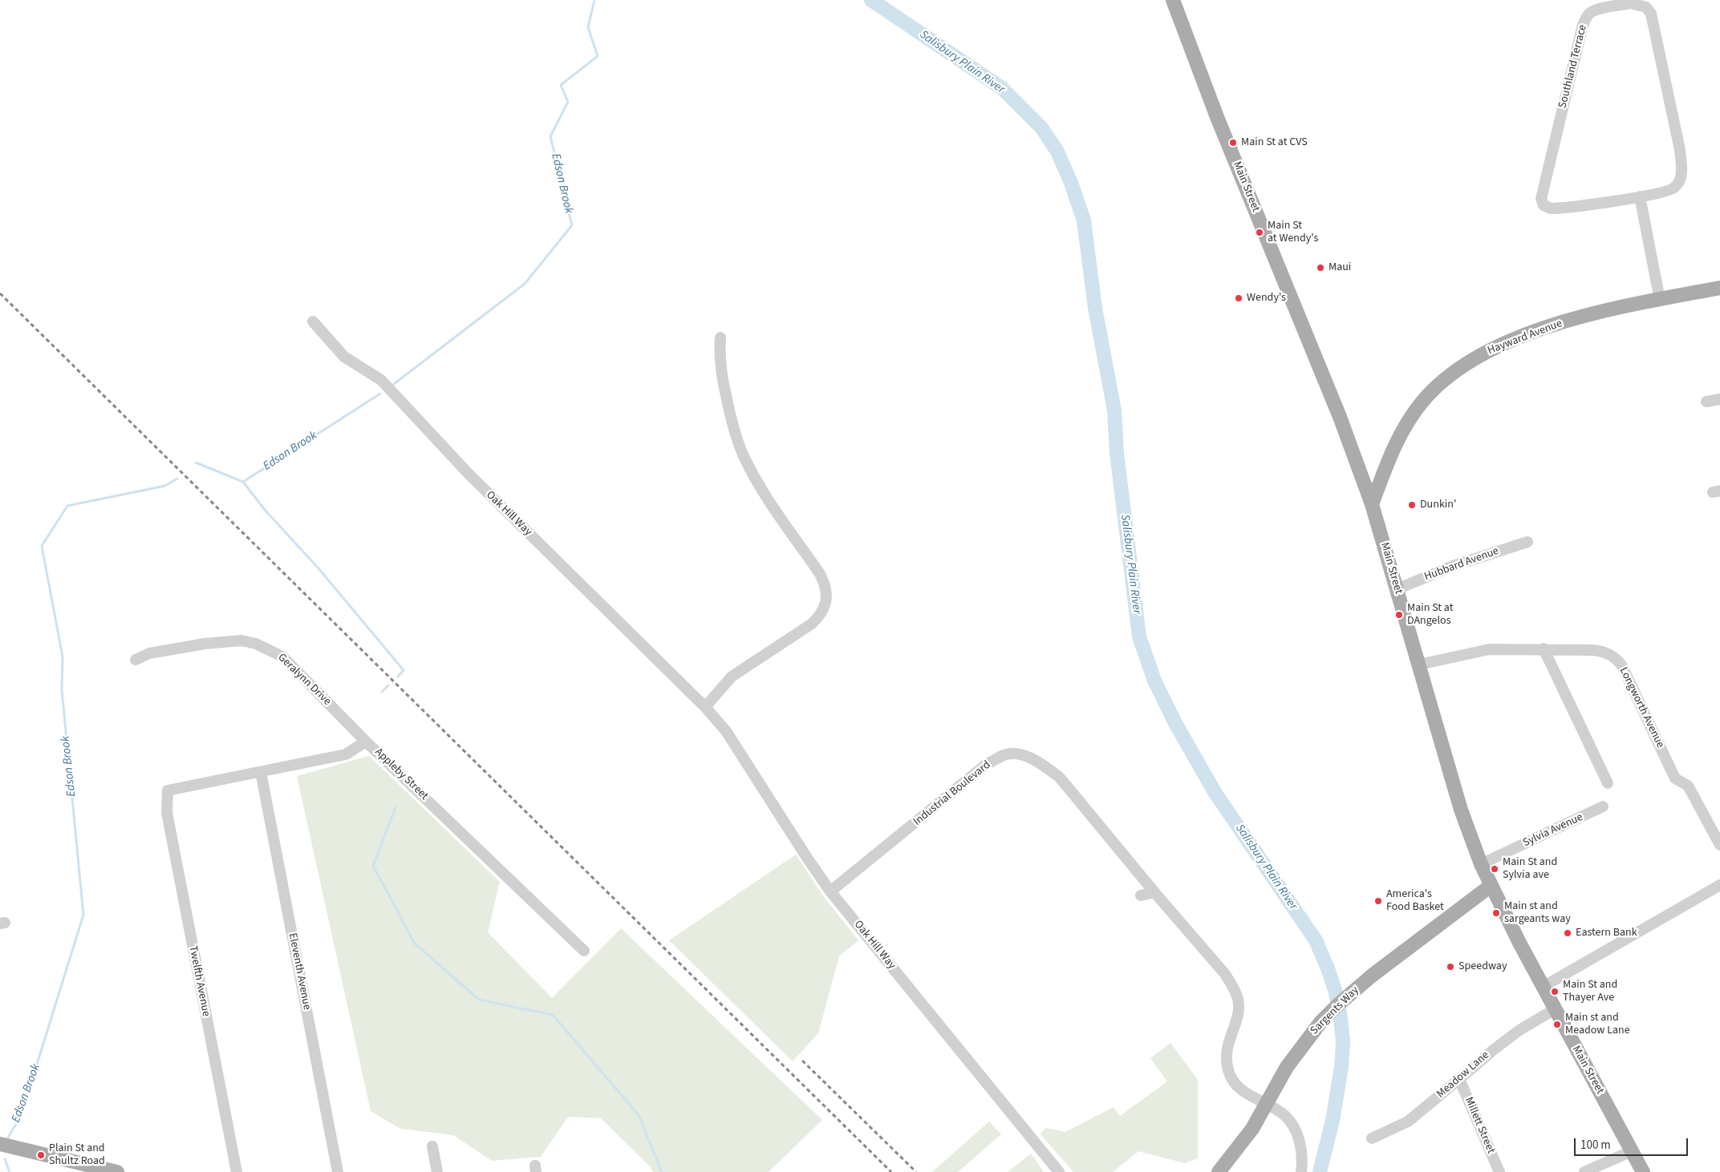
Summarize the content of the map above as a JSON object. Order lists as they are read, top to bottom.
{
  "streets": {
    "main road": ["Main Street", "Hayward Avenue", "Sargents Way"],
    "street": [
      "Southland Terrace",
      "Oak Hill Way",
      "Hubbard Avenue",
      "Geralynn Drive",
      "Longworth Avenue",
      "Appleby Street",
      "Industrial Boulevard",
      "Sylvia Avenue",
      "Eleventh Avenue",
      "Twelfth Avenue",
      "Meadow Lane",
      "Millett Street"
    ]
  },
  "crossings": [
    ["Main Street", "Hayward Avenue"],
    ["Main Street", "Hubbard Avenue"],
    ["Main Street", "Longworth Avenue"],
    ["Main Street", "Sylvia Avenue"],
    ["Main Street", "Sargents Way"],
    ["Main Street", "Meadow Lane"],
    ["Oak Hill Way", "Industrial Boulevard"],
    ["Geralynn Drive", "Appleby Street"],
    ["Appleby Street", "Eleventh Avenue"],
    ["Appleby Street", "Twelfth Avenue"],
    ["Industrial Boulevard", "Sargents Way"],
    ["Meadow Lane", "Millett Street"]
  ],
  "water": ["Salisbury Plain River", "Edson Brook"],
  "places": [
    "Main St at CVS",
    "Main St at Wendy's",
    "Maui",
    "Wendy's",
    "Dunkin'",
    "Main St at DAngelos",
    "Main St and Sylvia ave",
    "America's Food Basket",
    "Main st and sargeants way",
    "Eastern Bank",
    "Speedway",
    "Main St and Thayer Ave",
    "Main st and Meadow Lane",
    "Plain St and Shultz Road"
  ],
  "scale_bar": "100 m"
}
